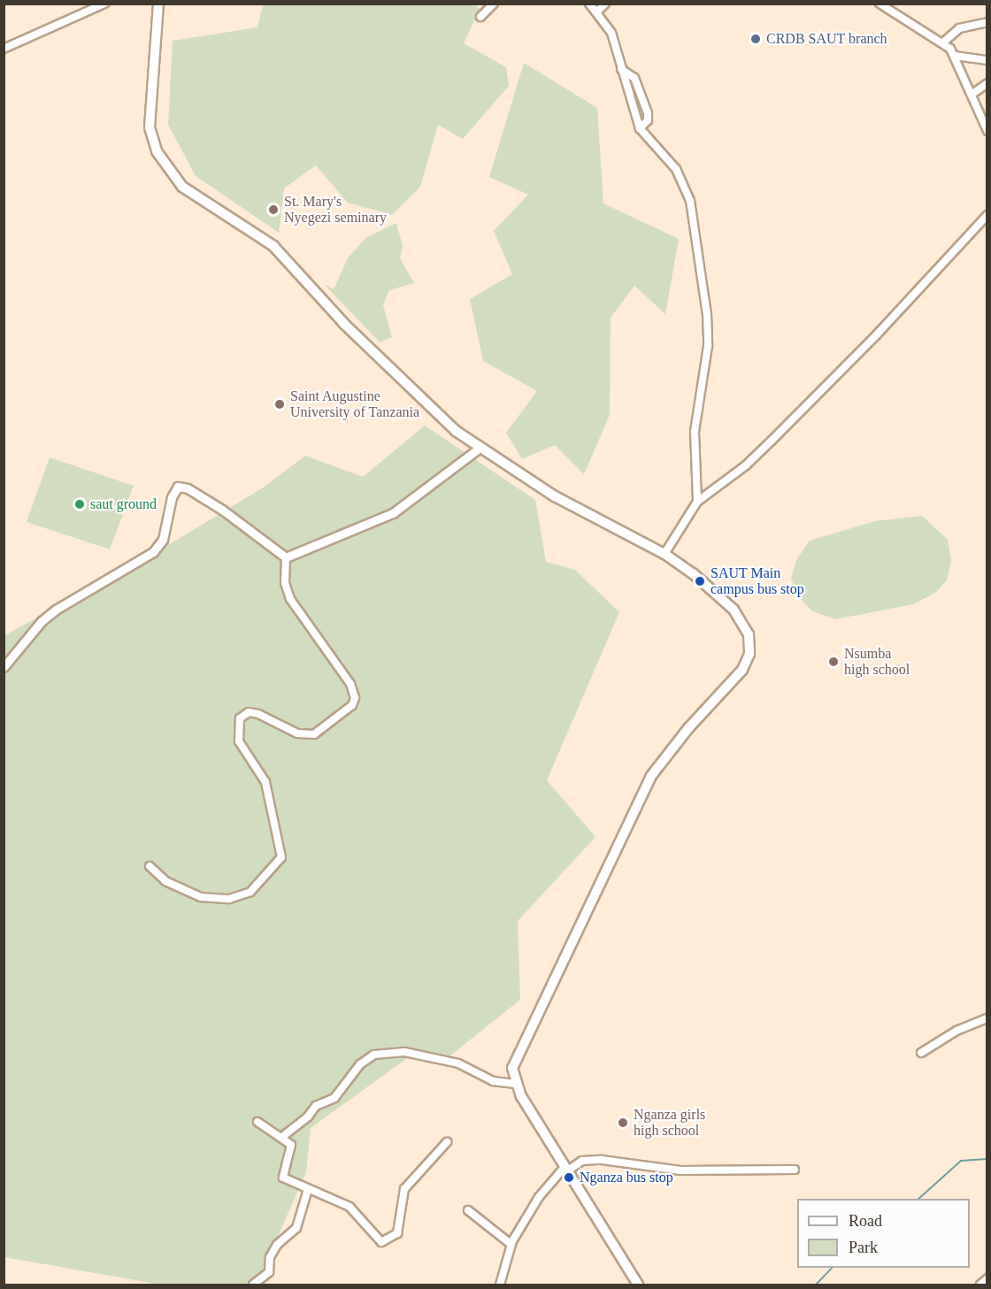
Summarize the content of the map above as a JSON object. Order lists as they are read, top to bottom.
{
  "places": [
    "CRDB SAUT branch",
    "St. Mary's Nyegezi seminary",
    "Saint Augustine University of Tanzania",
    "saut ground",
    "SAUT Main campus bus stop",
    "Nsumba high school",
    "Nganza girls high school",
    "Nganza bus stop"
  ],
  "legend": ["Road", "Park"]
}
